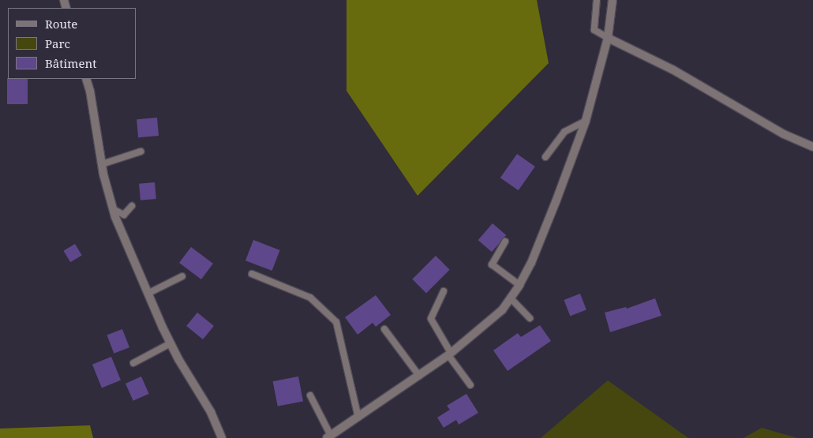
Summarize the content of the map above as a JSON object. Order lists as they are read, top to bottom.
{
  "legend": ["Route", "Parc", "Bâtiment"]
}
